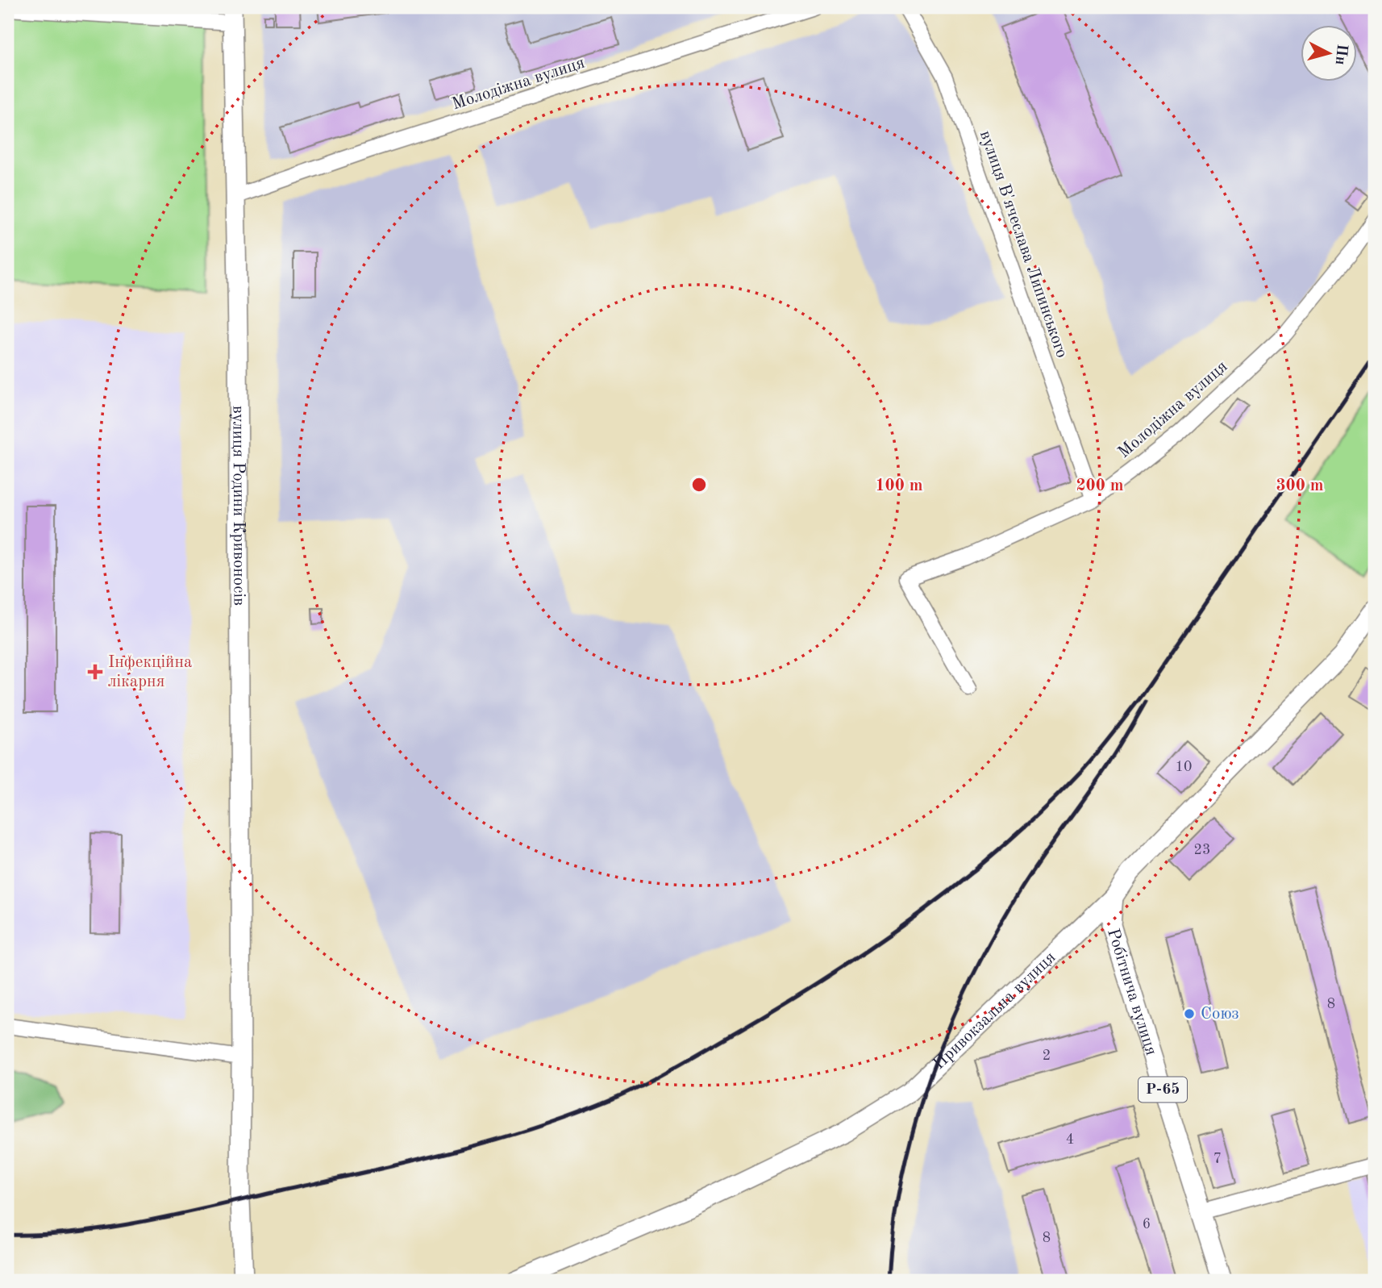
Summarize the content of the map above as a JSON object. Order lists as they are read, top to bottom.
{
  "streets": {
    "main road": [
      "вулиця Родини Кривоносів",
      "Робітнича вулиця",
      "Привокзальна вулиця",
      "Р-65"
    ],
    "street": ["Молодіжна вулиця", "вулиця В'ячеслава Липинського"]
  },
  "crossings": [
    ["Молодіжна вулиця", "вулиця В'ячеслава Липинського"],
    ["Молодіжна вулиця", "вулиця Родини Кривоносів"],
    ["Робітнича вулиця", "Привокзальна вулиця"]
  ],
  "places": {
    "health": ["Інфекційна лікарня"],
    "other": ["Союз"]
  },
  "house_numbers": [
    "10",
    "23",
    "8",
    "2",
    "4",
    "7",
    "6",
    "8"
  ],
  "north": "right",
  "rings": ["100 m", "200 m", "300 m"]
}
